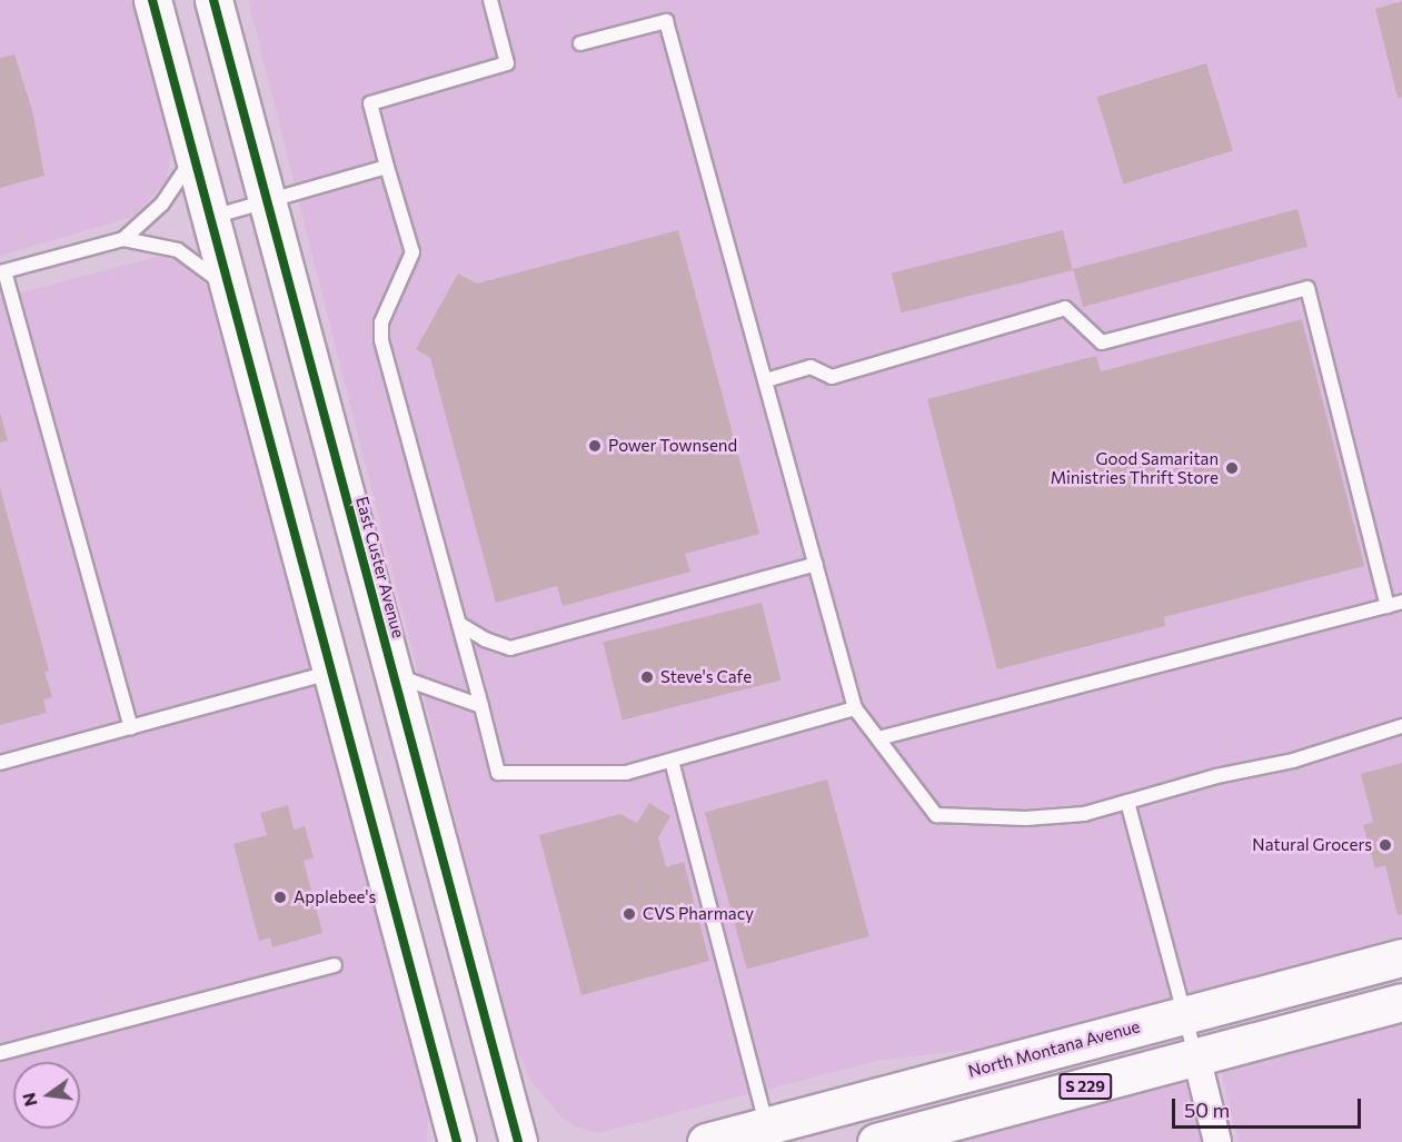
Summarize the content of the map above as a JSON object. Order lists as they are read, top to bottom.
{
  "streets": {
    "main road": ["East Custer Avenue", "North Montana Avenue", "S 229"]
  },
  "places": [
    "Power Townsend",
    "Good Samaritan Ministries Thrift Store",
    "Steve's Cafe",
    "Natural Grocers",
    "Applebee's",
    "CVS Pharmacy"
  ],
  "scale_bar": "50 m",
  "north": "left"
}
